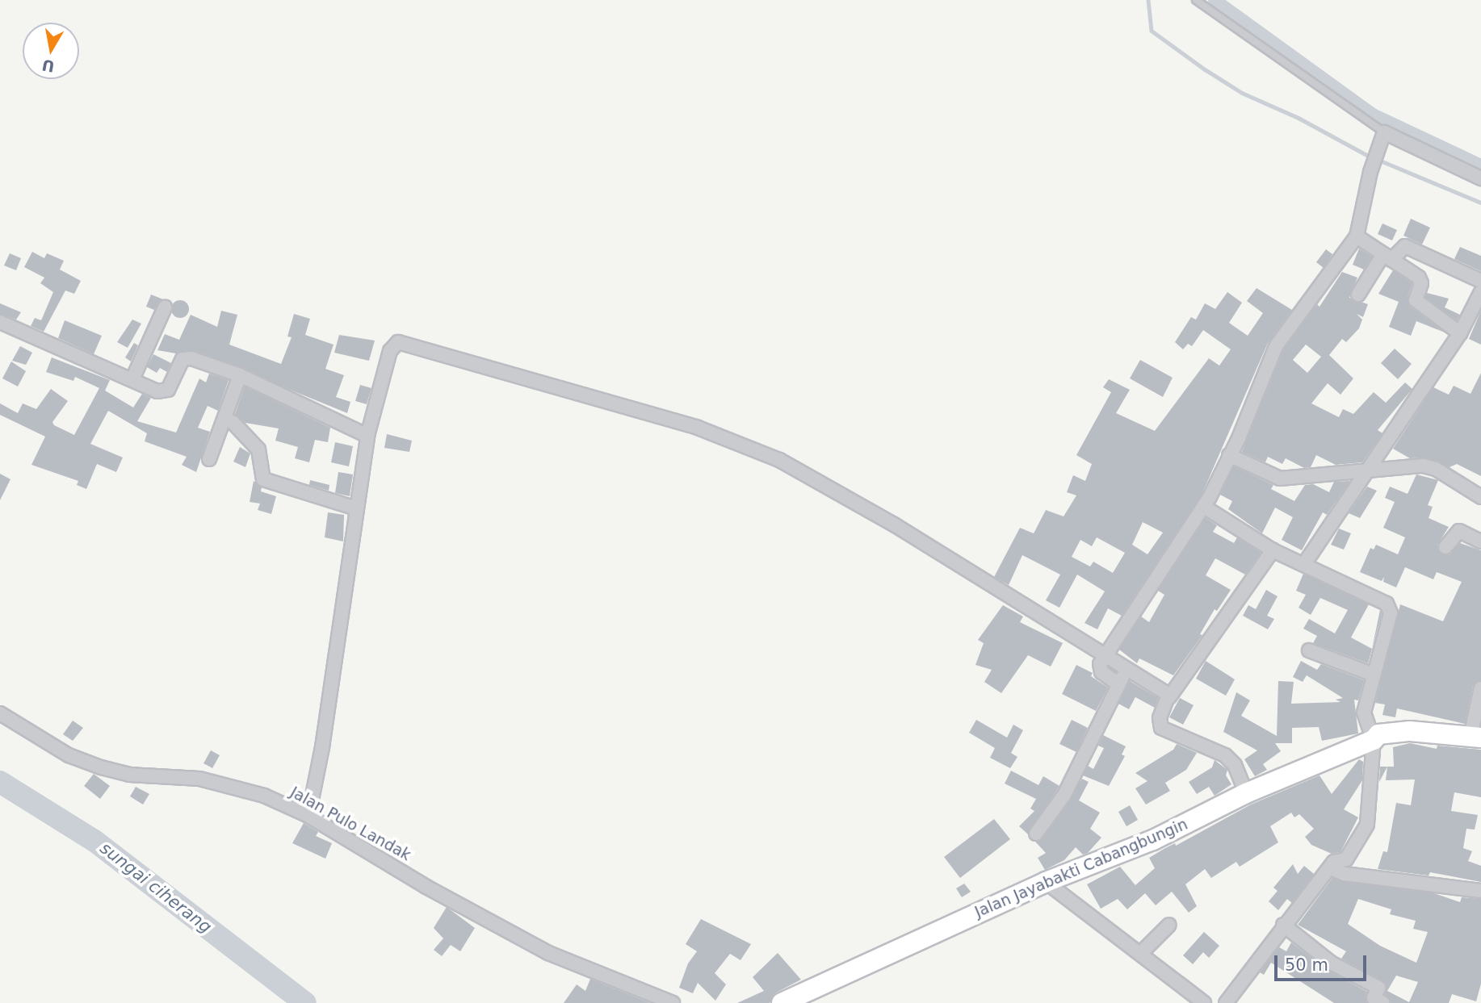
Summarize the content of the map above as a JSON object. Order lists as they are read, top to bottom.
{
  "streets": {
    "main road": ["Jalan Jayabakti Cabangbungin"],
    "street": ["Jalan Pulo Landak"]
  },
  "water": ["sungai ciherang"],
  "scale_bar": "50 m",
  "north": "bottom"
}
